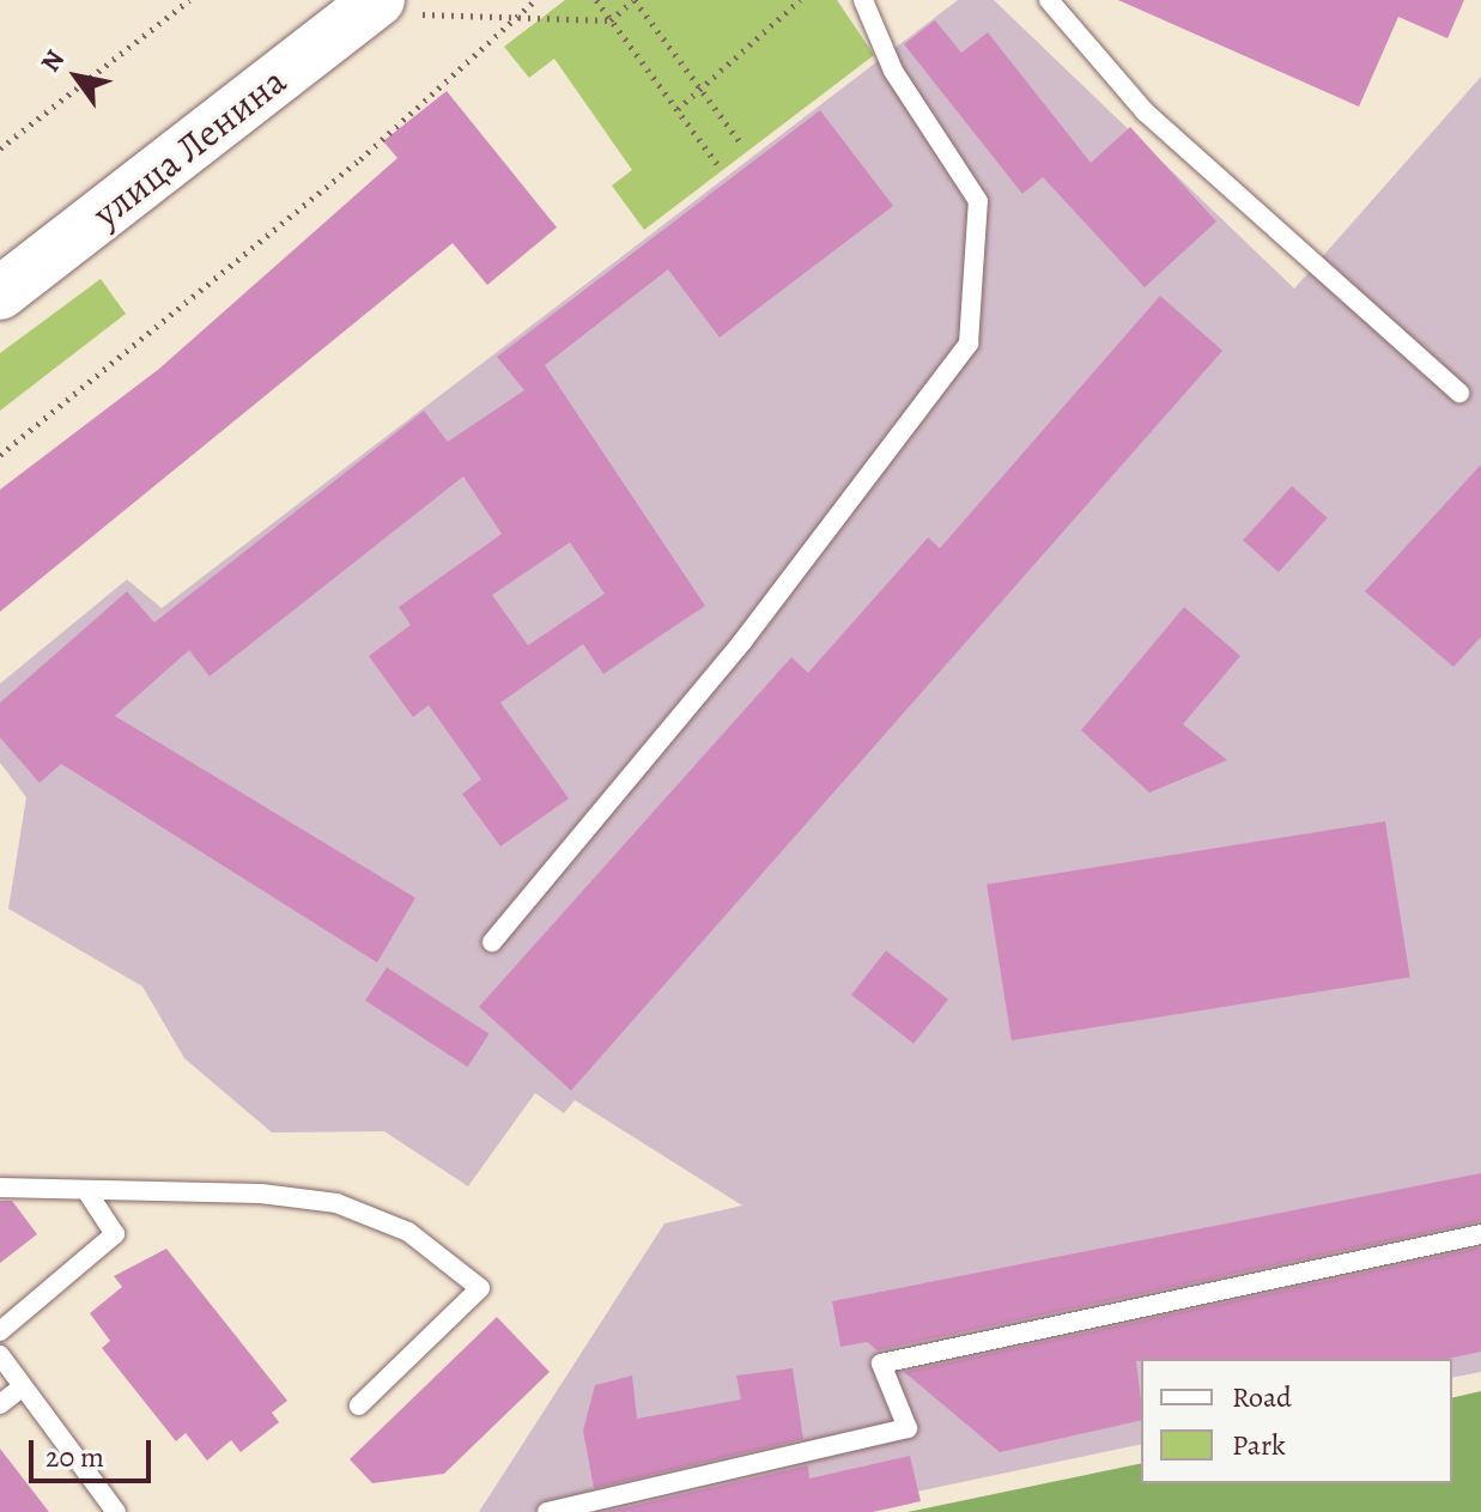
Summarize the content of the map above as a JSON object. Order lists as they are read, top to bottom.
{
  "streets": {
    "main road": ["улица Ленина"]
  },
  "legend": ["Road", "Park"],
  "scale_bar": "20 m",
  "north": "top left"
}
